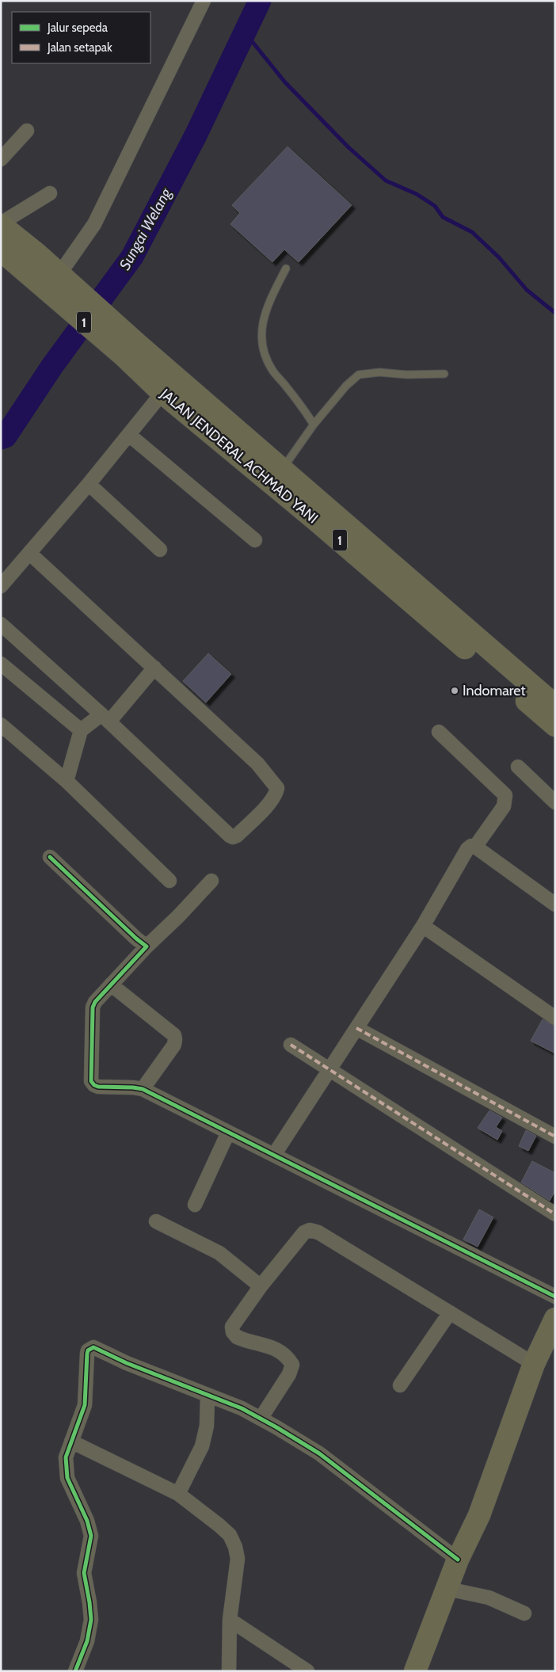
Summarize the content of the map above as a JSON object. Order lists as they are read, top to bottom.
{
  "streets": {
    "highway": ["1", "JALAN JENDERAL ACHMAD YANI"]
  },
  "crossings": [
    ["1", "JALAN JENDERAL ACHMAD YANI"]
  ],
  "water": ["Sungai Welang"],
  "places": ["Indomaret"],
  "legend": ["Jalur sepeda", "Jalan setapak"]
}
